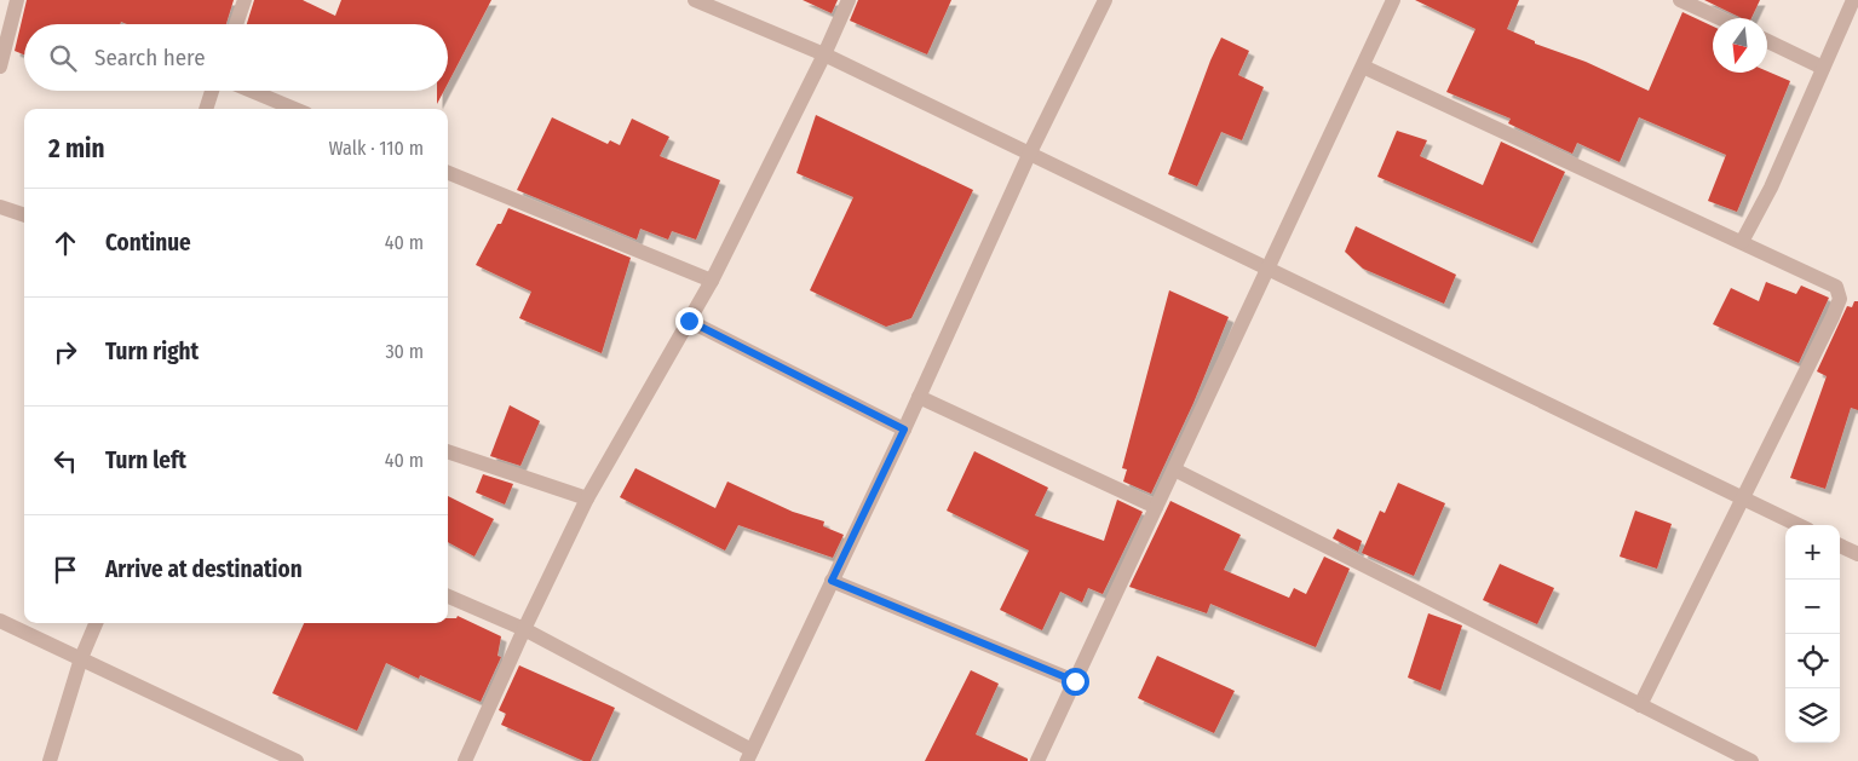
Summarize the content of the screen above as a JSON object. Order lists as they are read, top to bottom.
{
  "north": "bottom",
  "page": {
    "search": "Search here",
    "heading": ["2 min", "Walk · 110 m"],
    "list": [
      ["Continue", "40 m"],
      ["Turn right", "30 m"],
      ["Turn left", "40 m"],
      "Arrive at destination"
    ],
    "map_buttons": ["+", "−"]
  }
}
